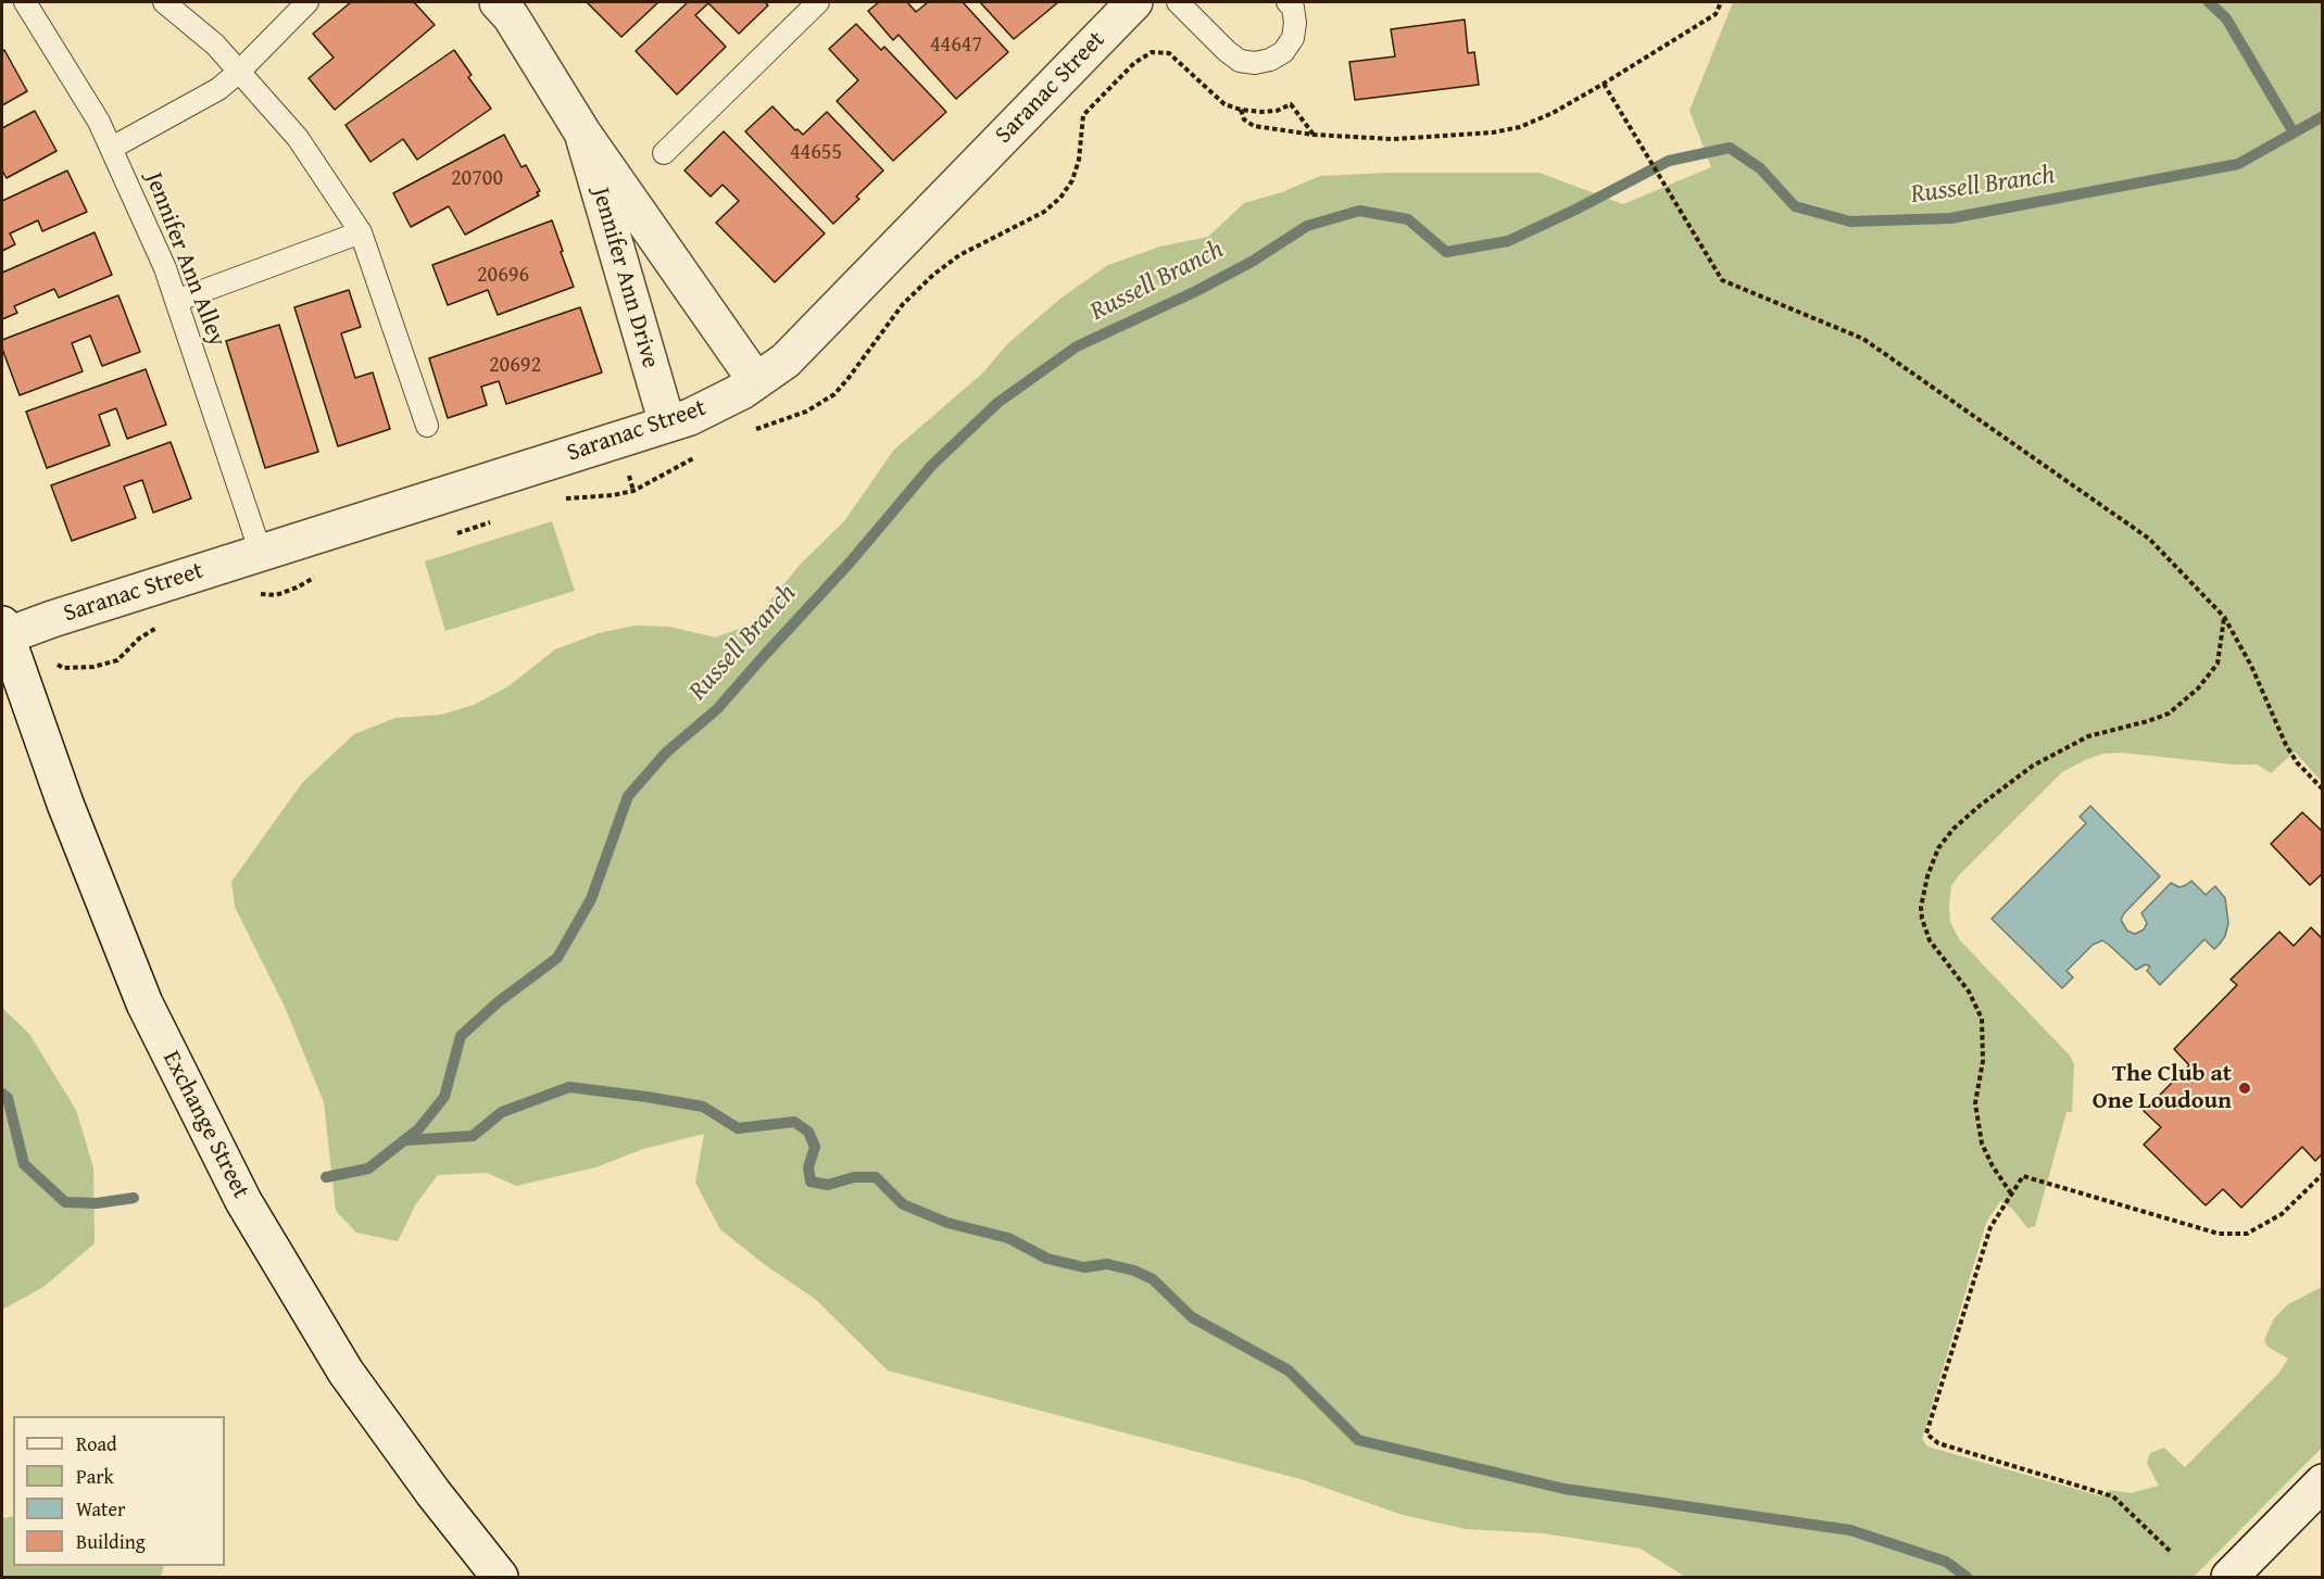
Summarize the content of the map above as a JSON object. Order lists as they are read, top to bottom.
{
  "streets": {
    "street": ["Saranac Street", "Jennifer Ann Drive", "Exchange Street"],
    "lane": ["Jennifer Ann Alley"]
  },
  "crossings": [
    ["Saranac Street", "Jennifer Ann Alley"],
    ["Saranac Street", "Jennifer Ann Drive"],
    ["Saranac Street", "Exchange Street"]
  ],
  "water": ["Russell Branch"],
  "places": ["The Club at One Loudoun"],
  "house_numbers": [
    "44647",
    "44655",
    "20700",
    "20696",
    "20692"
  ],
  "legend": [
    "Road",
    "Park",
    "Water",
    "Building"
  ]
}
